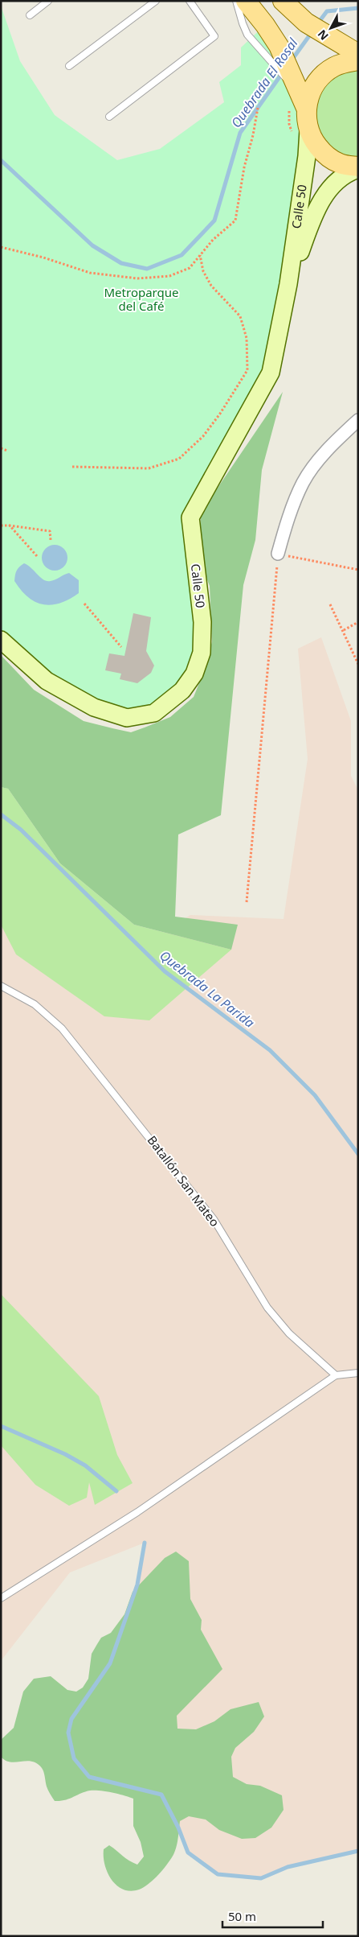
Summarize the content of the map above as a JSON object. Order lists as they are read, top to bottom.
{
  "streets": {
    "street": ["Calle 50"],
    "lane": ["Batallón San Mateo"]
  },
  "water": ["Quebrada El Rosal", "Quebrada La Parida"],
  "parks": ["Metroparque del Café"],
  "scale_bar": "50 m",
  "north": "bottom left"
}
